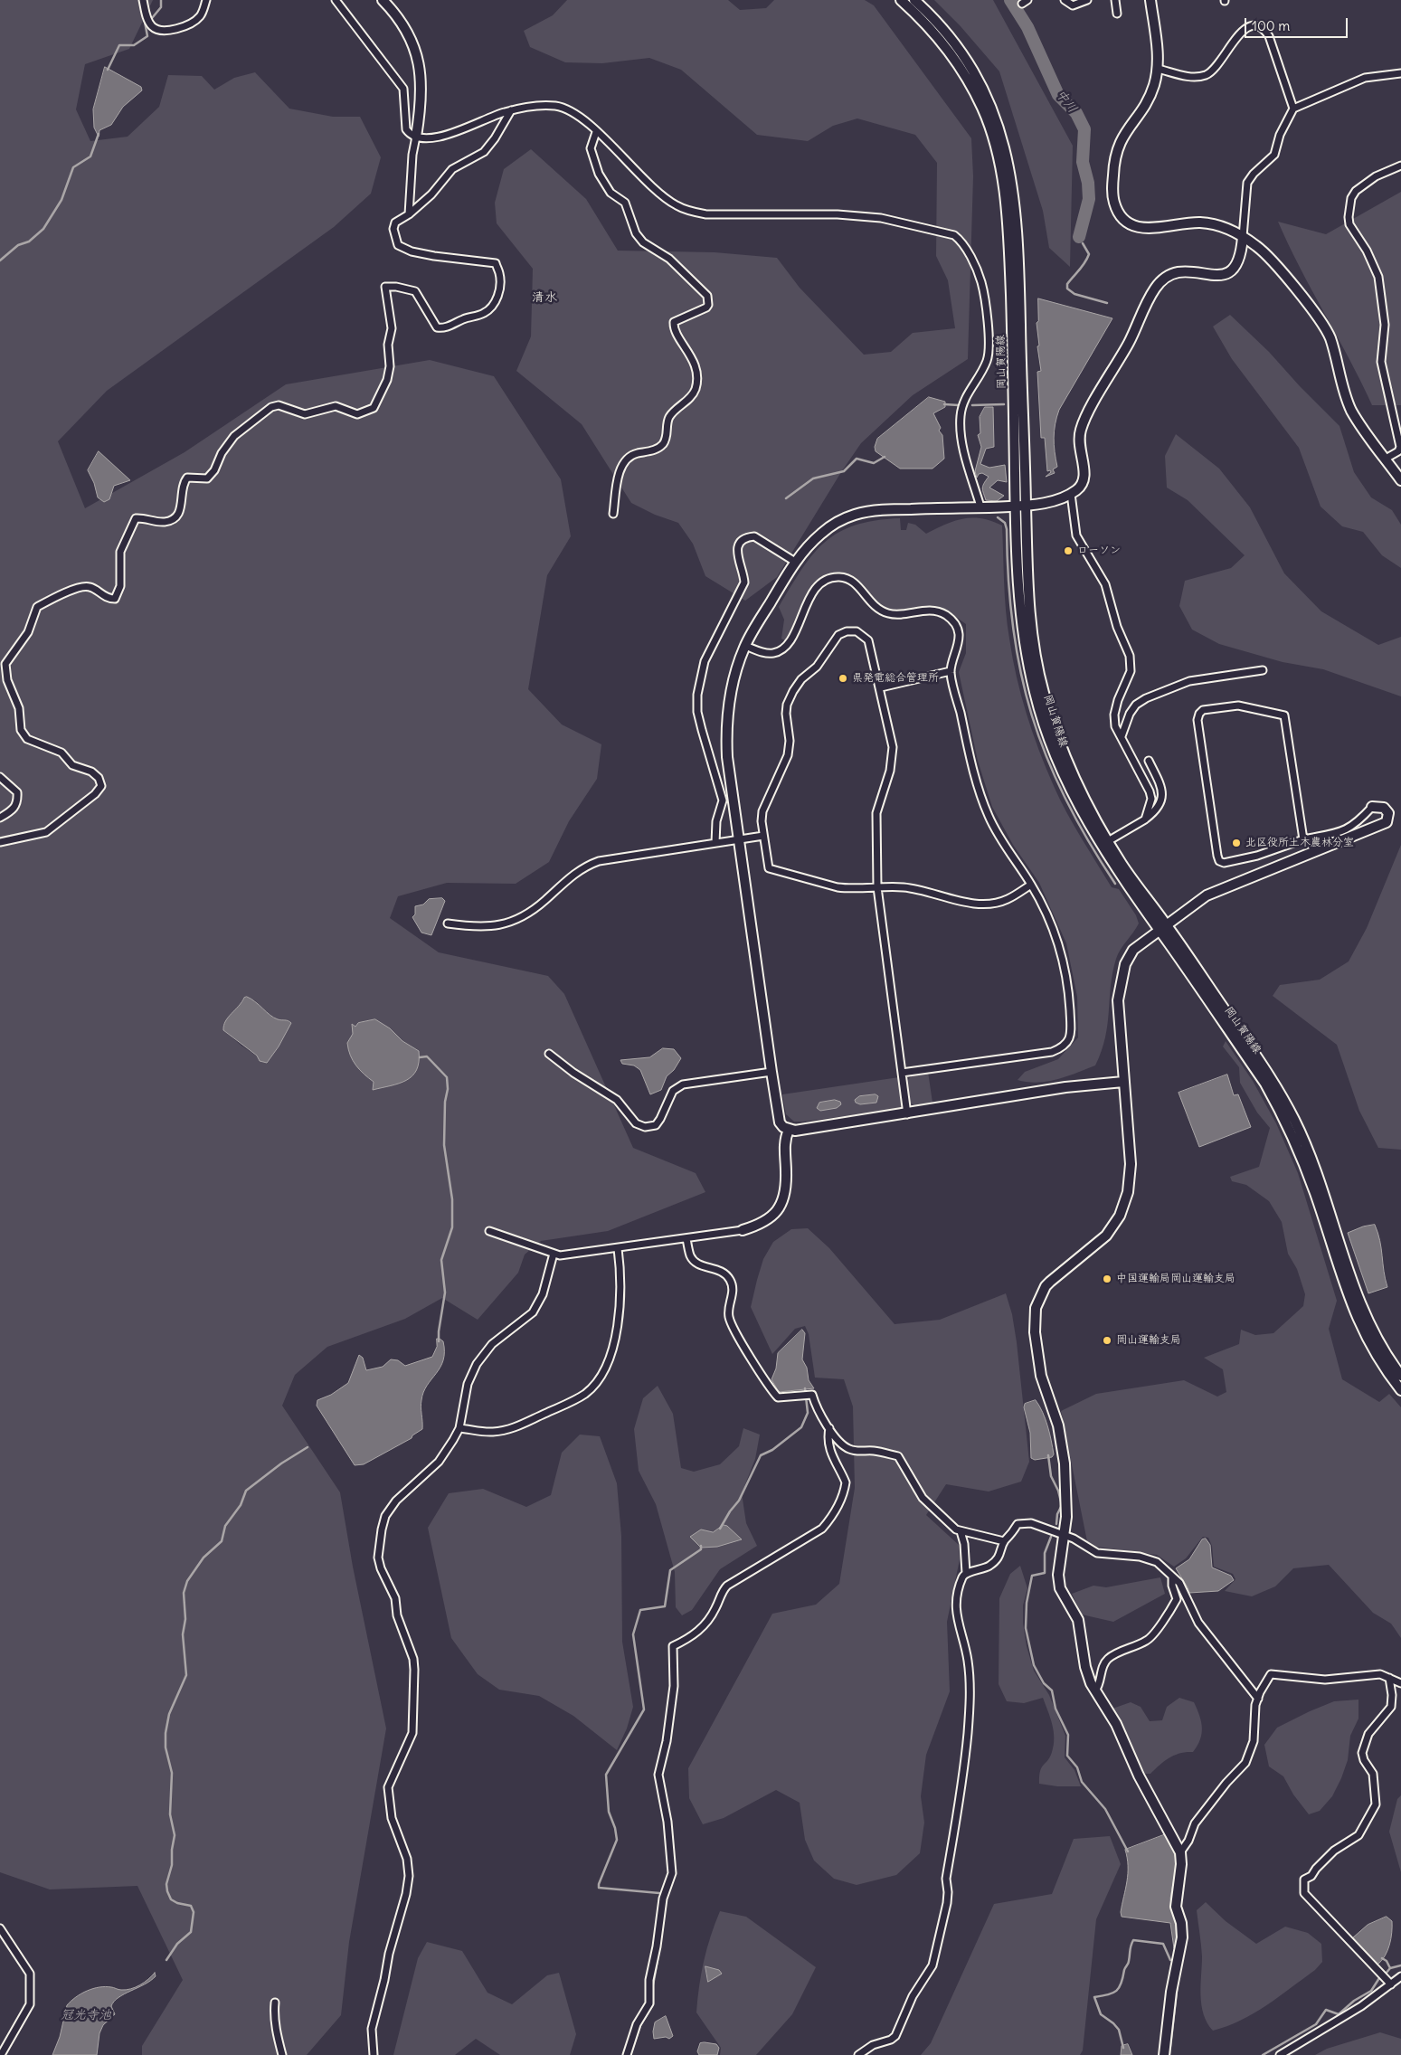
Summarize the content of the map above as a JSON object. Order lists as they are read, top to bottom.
{
  "streets": {
    "main road": ["岡山賀陽線"]
  },
  "districts": ["清水"],
  "water": ["中川", "冠光寺池"],
  "places": [
    "ローソン",
    "県発電総合管理所",
    "北区役所土木農林分室",
    "中国運輸局岡山運輸支局",
    "岡山運輸支局"
  ],
  "scale_bar": "100 m"
}
